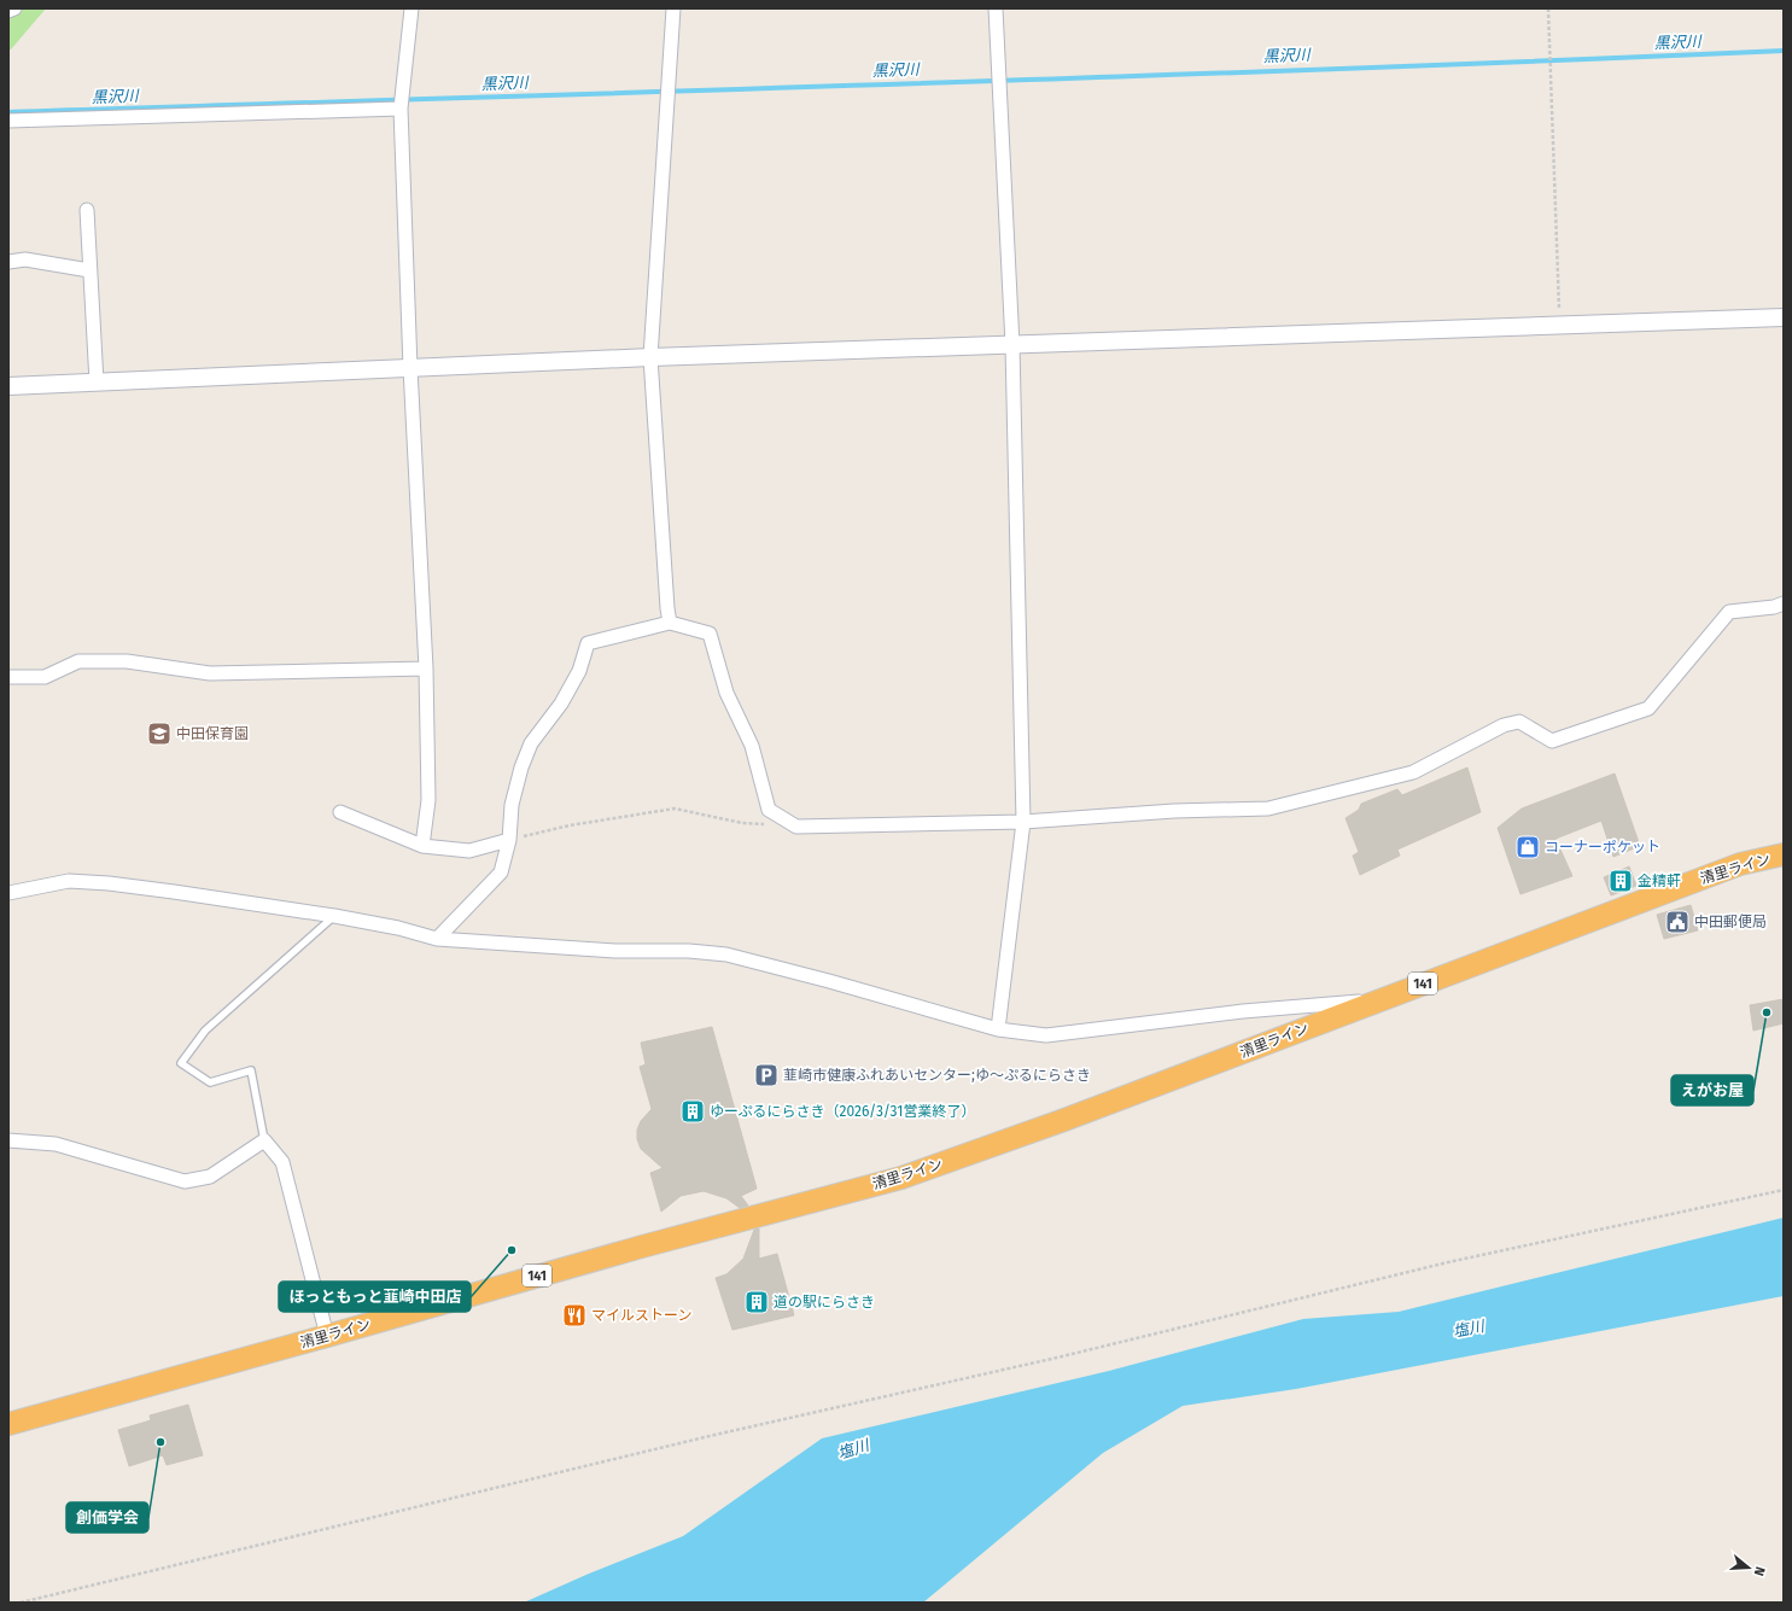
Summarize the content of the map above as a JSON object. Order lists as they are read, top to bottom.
{
  "streets": {
    "highway": ["清里ライン", "141"]
  },
  "water": ["黒沢川", "塩川"],
  "places": {
    "school or university": ["中田保育園"],
    "shop": ["コーナーポケット"],
    "building": ["金精軒", "ゆーぷるにらさき（2026/3/31営業終了）", "道の駅にらさき"],
    "public building": ["中田郵便局"],
    "other": ["えがお屋", "ほっともっと韮崎中田店", "創価学会"],
    "parking": ["韮崎市健康ふれあいセンター;ゆ～ぷるにらさき"],
    "restaurant": ["マイルストーン"]
  },
  "north": "right"
}
